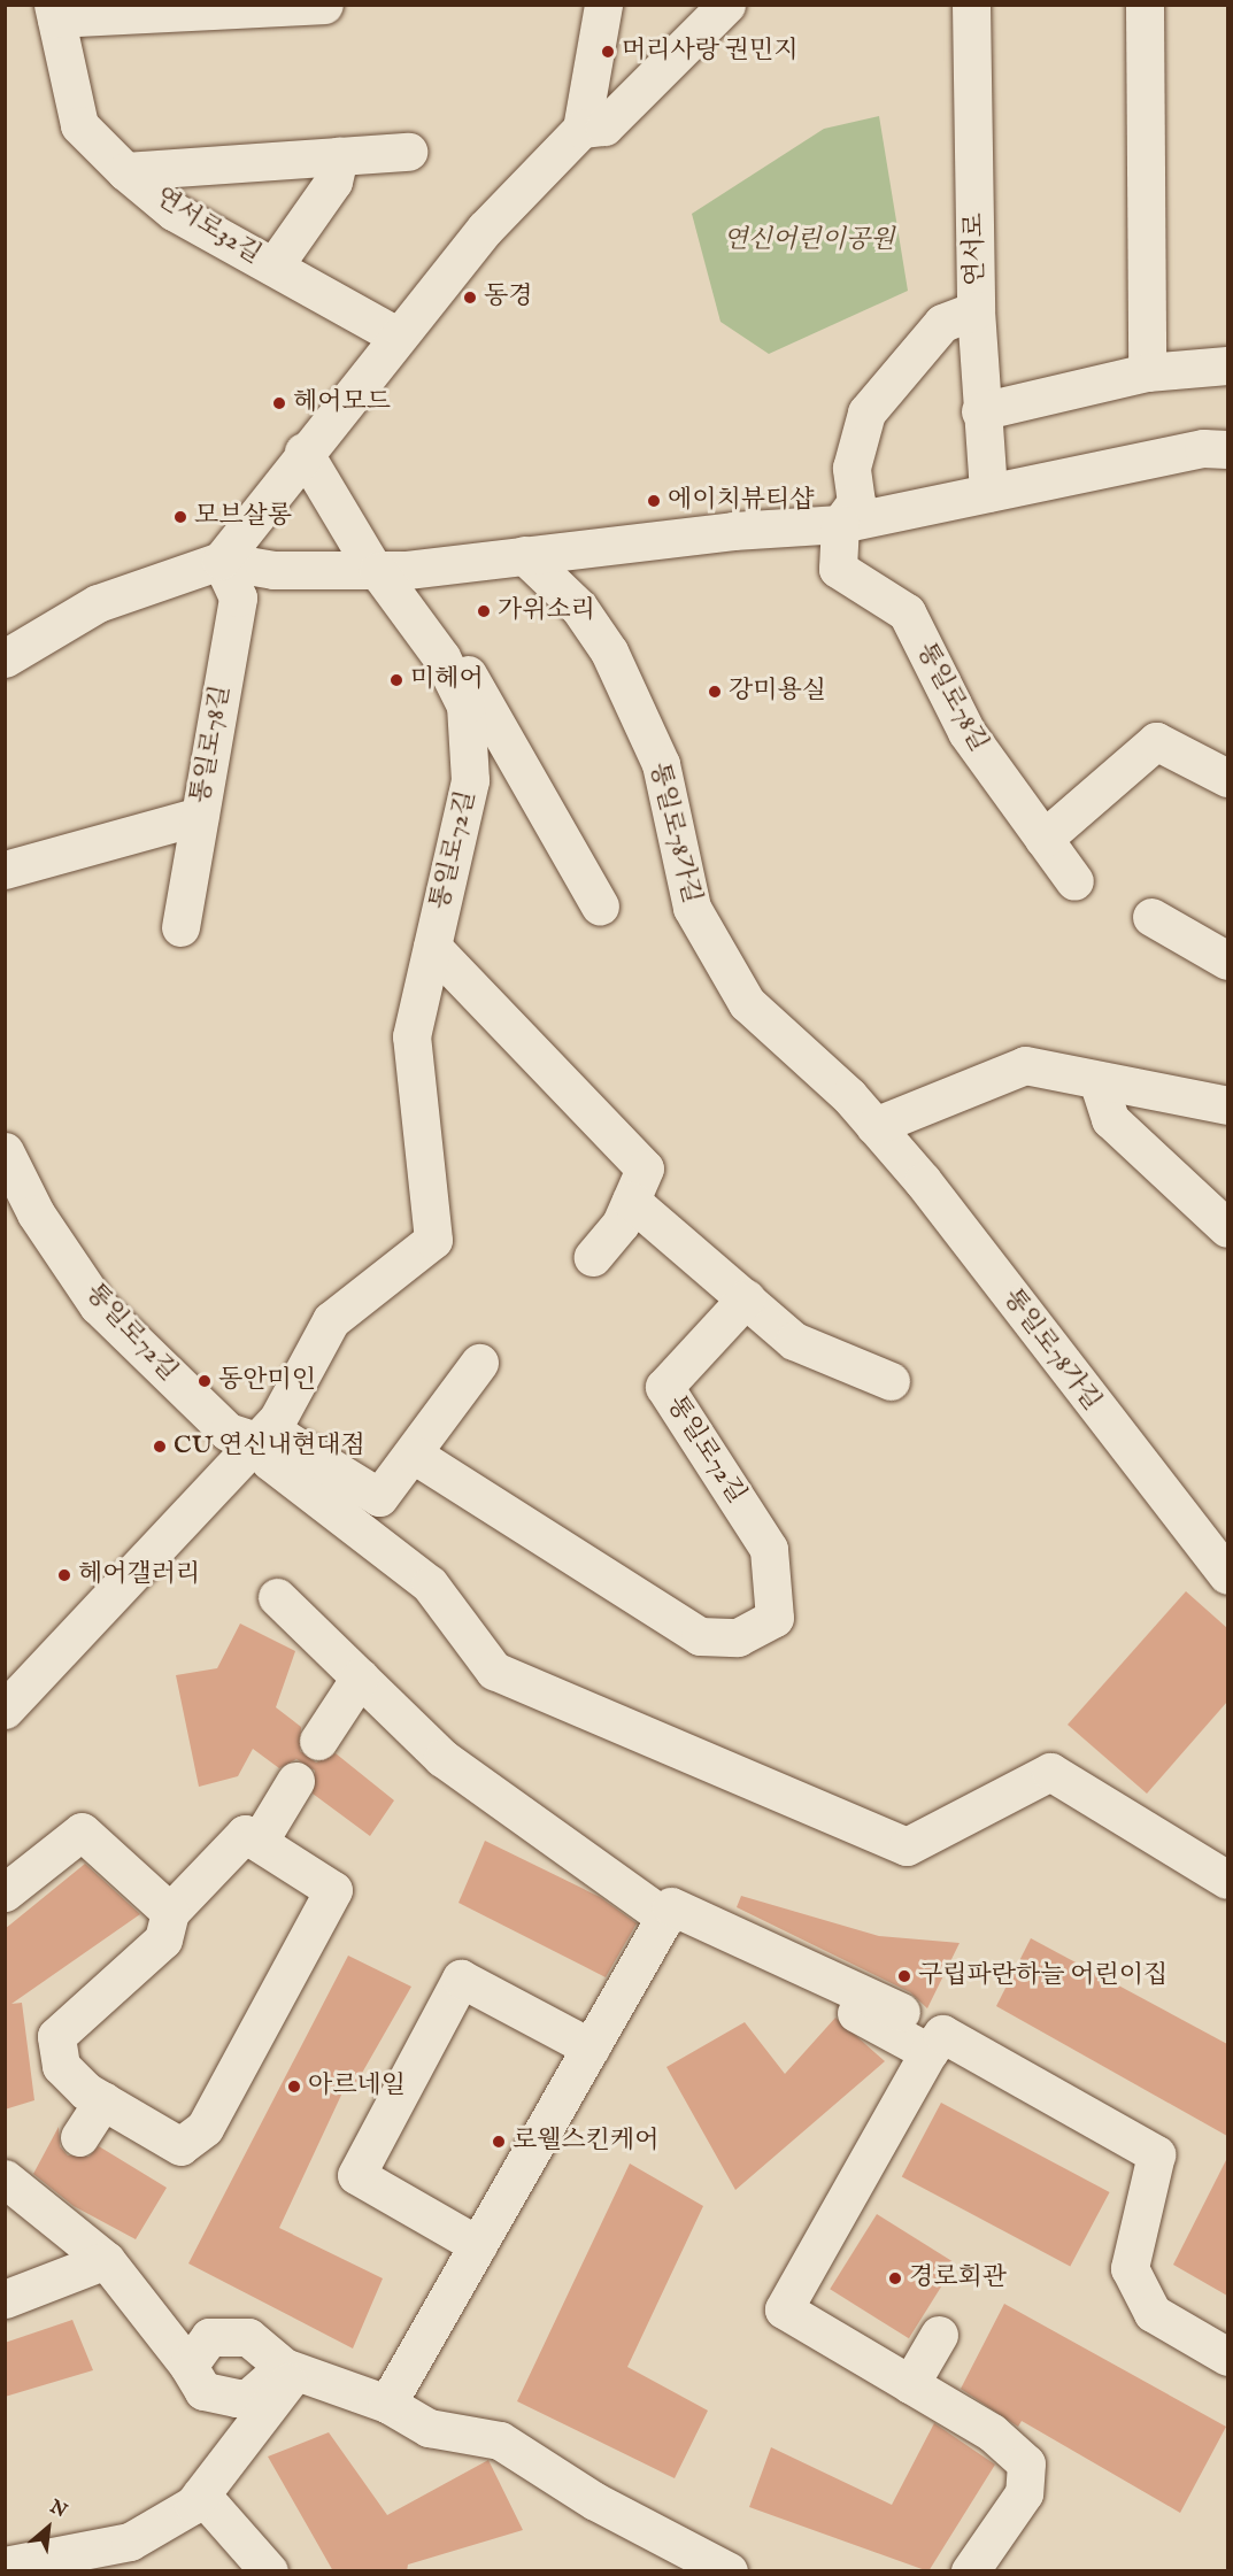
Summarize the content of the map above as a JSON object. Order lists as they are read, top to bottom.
{
  "streets": {
    "street": [
      "연서로32길",
      "연서로",
      "통일로78길",
      "통일로78가길",
      "통일로72길"
    ]
  },
  "crossings": [
    ["연서로", "통일로78길"]
  ],
  "parks": ["연신어린이공원"],
  "places": [
    "머리사랑 권민지",
    "동경",
    "헤어모드",
    "에이치뷰티샵",
    "모브살롱",
    "가위소리",
    "미헤어",
    "강미용실",
    "동안미인",
    "CU 연신내현대점",
    "헤어갤러리",
    "구립파란하늘 어린이집",
    "아르네일",
    "로웰스킨케어",
    "경로회관"
  ],
  "north": "top right"
}
